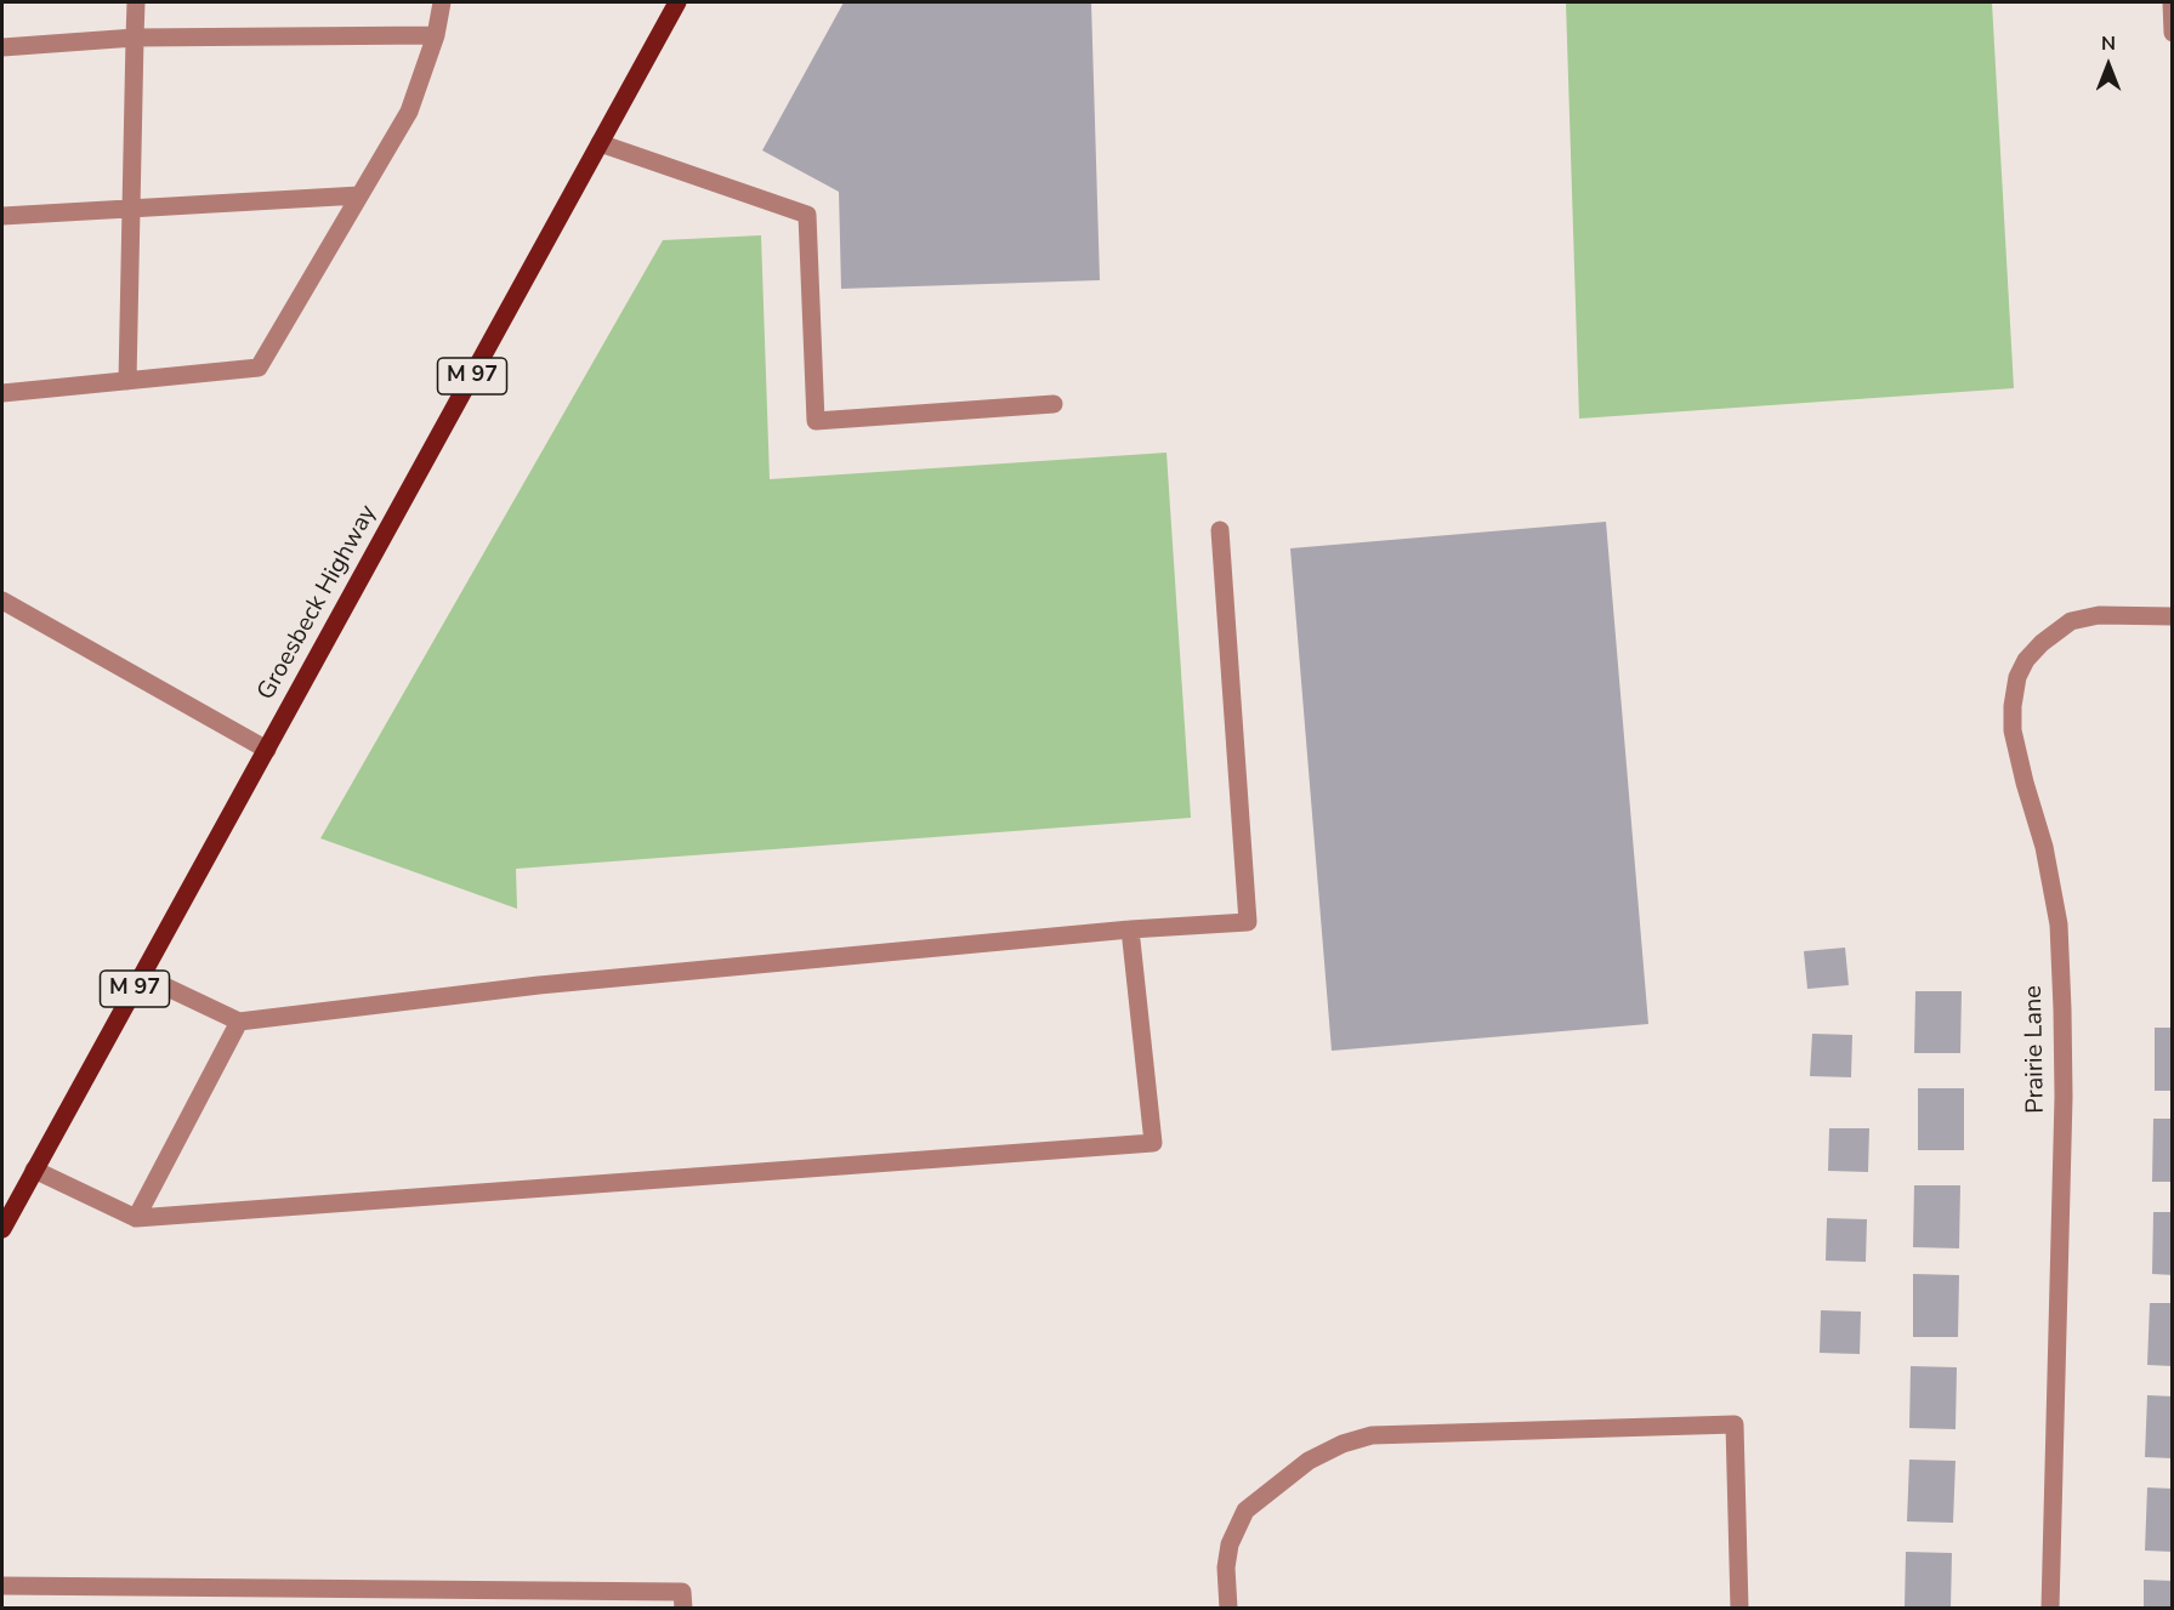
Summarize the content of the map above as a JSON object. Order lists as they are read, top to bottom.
{
  "streets": {
    "main road": ["M 97", "Groesbeck Highway"],
    "street": ["Prairie Lane"]
  },
  "north": "top"
}
